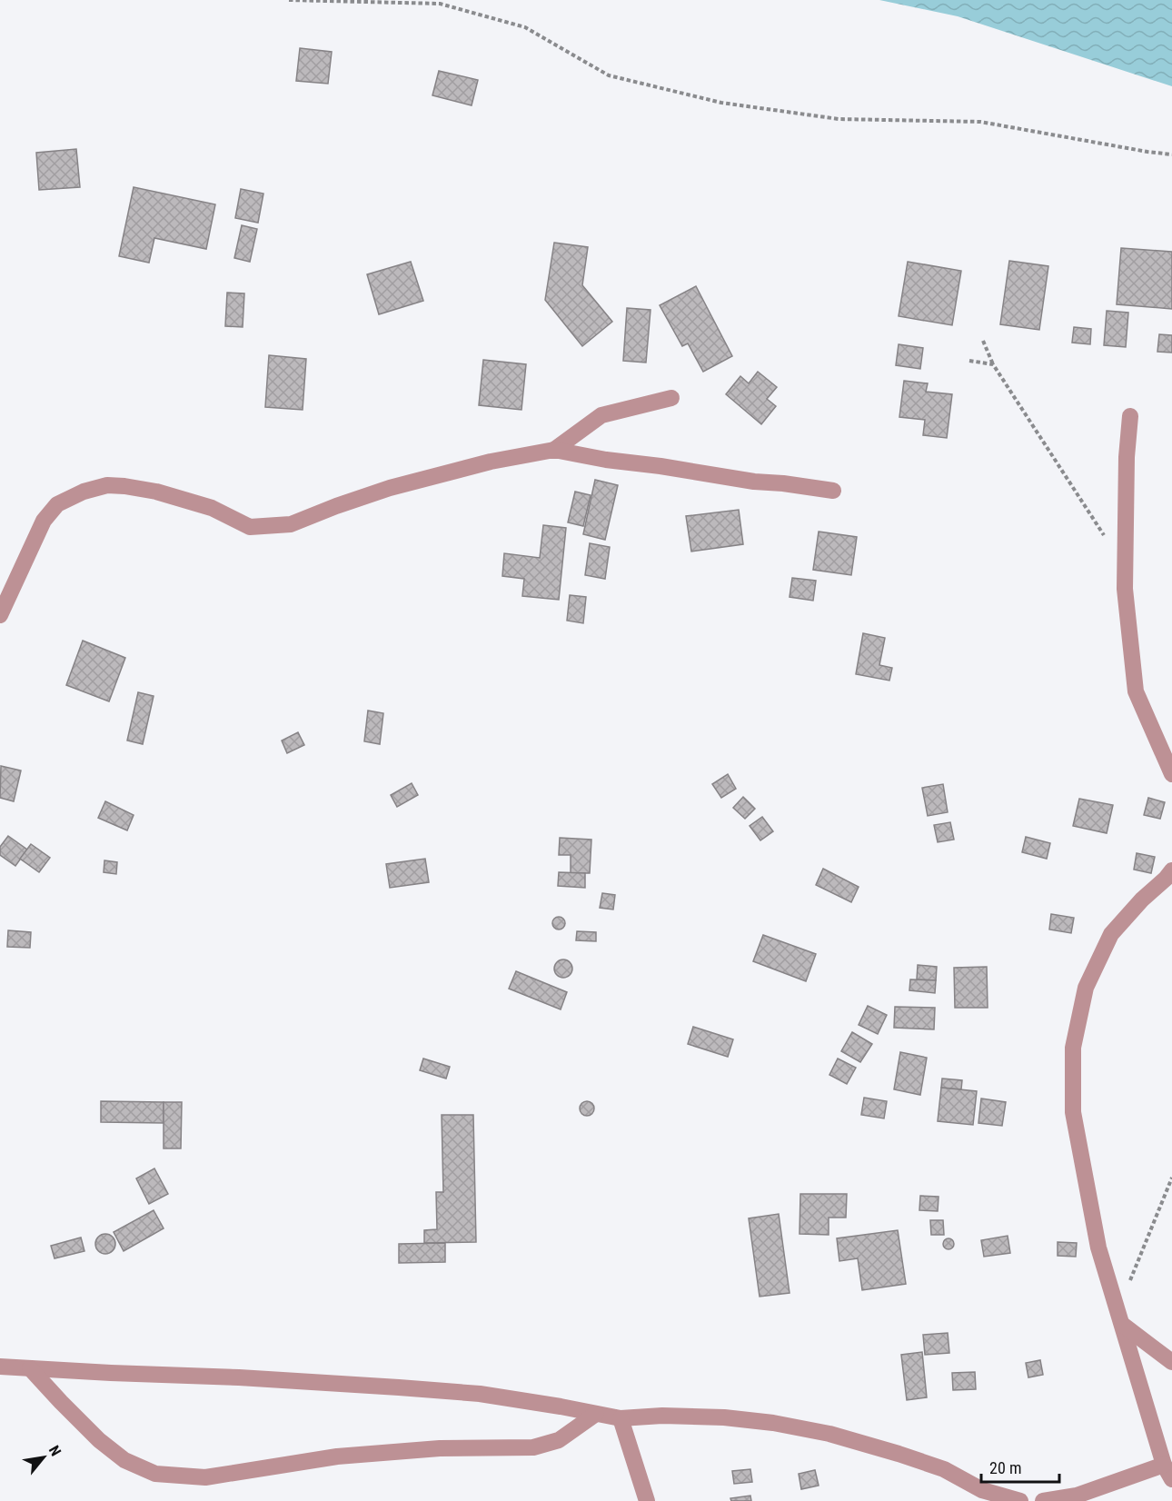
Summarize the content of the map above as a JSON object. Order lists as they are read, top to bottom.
{
  "scale_bar": "20 m",
  "north": "top right"
}
